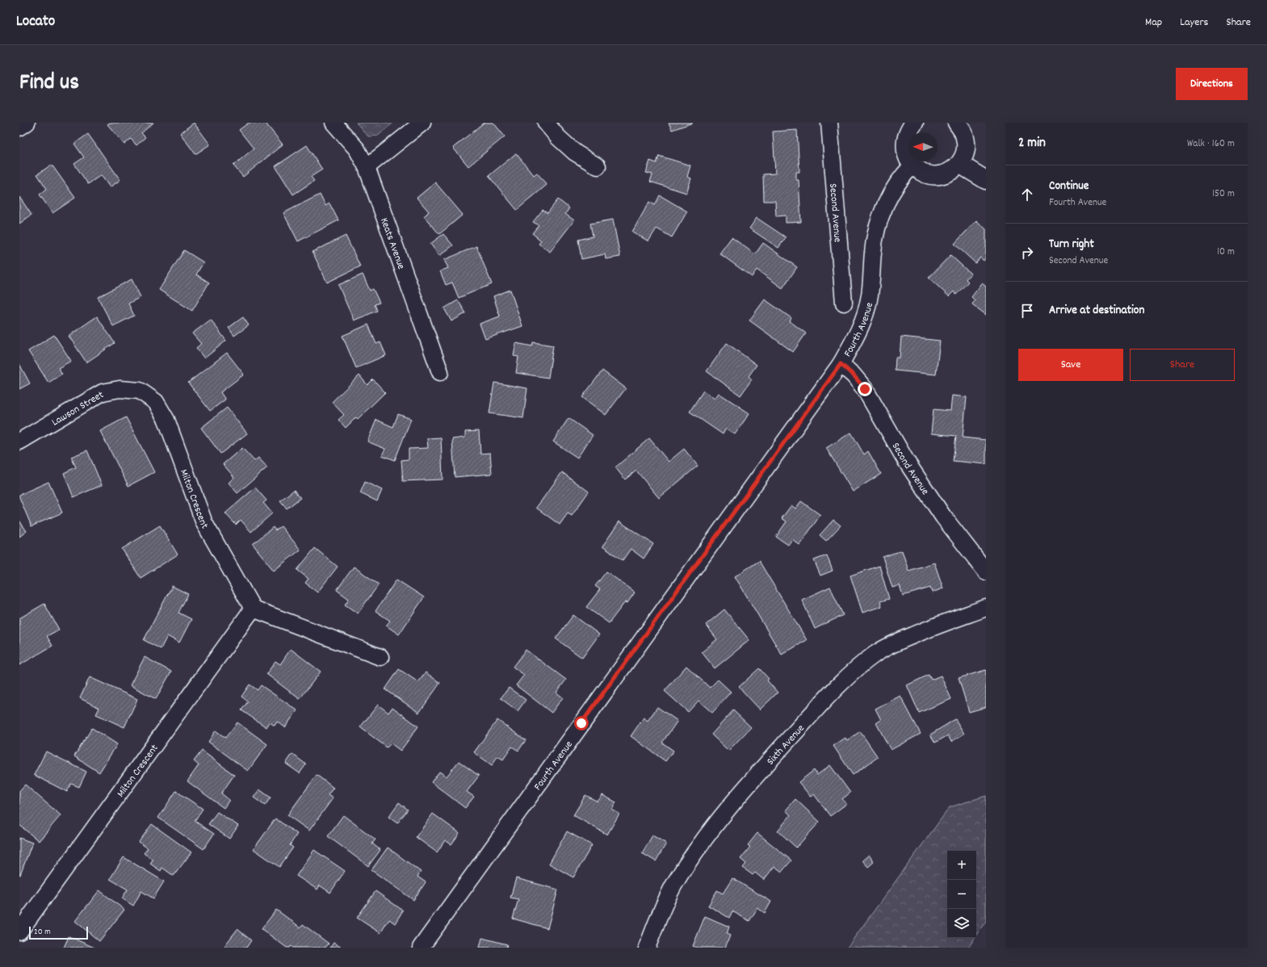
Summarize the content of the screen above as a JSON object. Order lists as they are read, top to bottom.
{
  "streets": {
    "street": [
      "Second Avenue",
      "Keats Avenue",
      "Fourth Avenue",
      "Lawson Street",
      "Milton Crescent",
      "Sixth Avenue"
    ]
  },
  "crossings": [
    ["Second Avenue", "Fourth Avenue"],
    ["Lawson Street", "Milton Crescent"]
  ],
  "scale_bar": "20 m",
  "north": "left",
  "page": {
    "header": "Locato",
    "nav": ["Map", "Layers", "Share"],
    "title": "Find us",
    "buttons": [
      "Directions",
      ["Save", "Share"]
    ],
    "heading": ["2 min", "Walk · 160 m"],
    "list": [
      ["Continue", "Fourth Avenue", "150 m"],
      ["Turn right", "Second Avenue", "10 m"],
      "Arrive at destination"
    ],
    "map_buttons": ["+", "−"],
    "scale": "20 m"
  }
}
